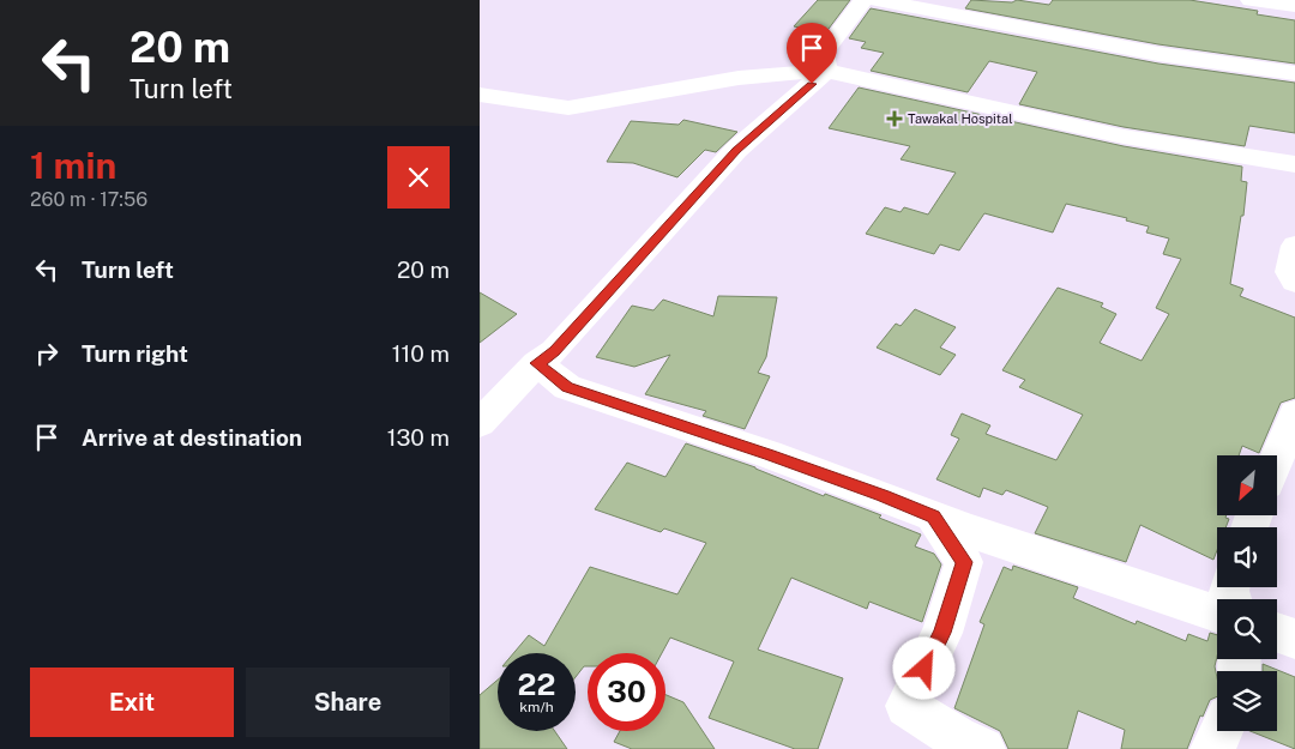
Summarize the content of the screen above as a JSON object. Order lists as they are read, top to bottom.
{
  "places": {
    "health": ["Tawakal Hospital"]
  },
  "north": "bottom left",
  "page": {
    "turn": ["20 m", "Turn left"],
    "heading": ["1 min", "260 m · 17:56"],
    "list": [
      {
        "name": "Turn left",
        "value": "20 m"
      },
      {
        "name": "Turn right",
        "value": "110 m"
      },
      {
        "name": "Arrive at destination",
        "value": "130 m"
      }
    ],
    "speed": "22 km/h",
    "limit": "30",
    "buttons": ["Exit", "Share"]
  }
}
